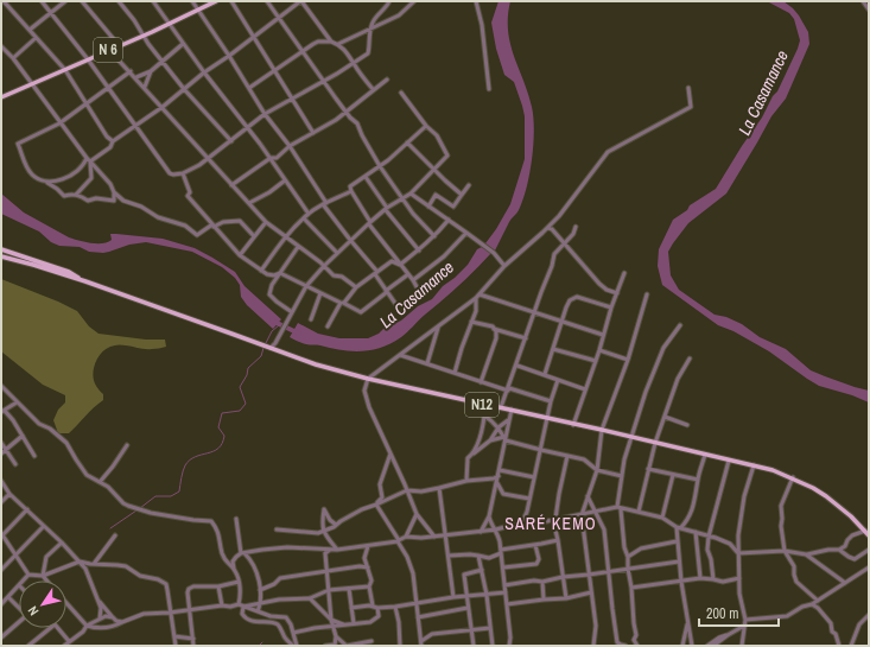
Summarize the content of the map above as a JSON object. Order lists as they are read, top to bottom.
{
  "streets": {
    "main road": ["N 6", "N12"]
  },
  "districts": ["SARÉ KEMO"],
  "water": ["La Casamance"],
  "scale_bar": "200 m",
  "north": "bottom left"
}
